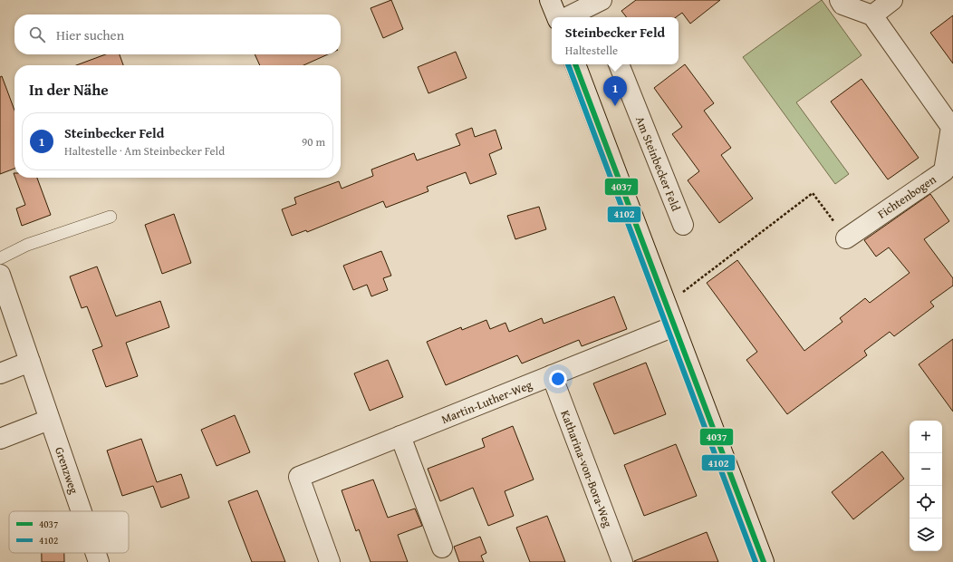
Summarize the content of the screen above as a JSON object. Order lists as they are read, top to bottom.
{
  "streets": {
    "street": [
      "Am Steinbecker Feld",
      "Fichtenbogen",
      "Martin-Luther-Weg",
      "Katharina-von-Bora-Weg",
      "Grenzweg"
    ]
  },
  "crossings": [
    ["Martin-Luther-Weg", "Katharina-von-Bora-Weg"]
  ],
  "lines": ["transit line 4037", "transit line 4102"],
  "legend": ["4037", "4102"],
  "page": {
    "search": "Hier suchen",
    "popup": ["Steinbecker Feld", "Haltestelle"],
    "heading": "In der Nähe",
    "pins": "1",
    "list": [
      {
        "mark": "1",
        "name": "Steinbecker Feld",
        "note": "Haltestelle · Am Steinbecker Feld",
        "value": "90 m"
      }
    ],
    "map_buttons": ["+", "−"]
  }
}
